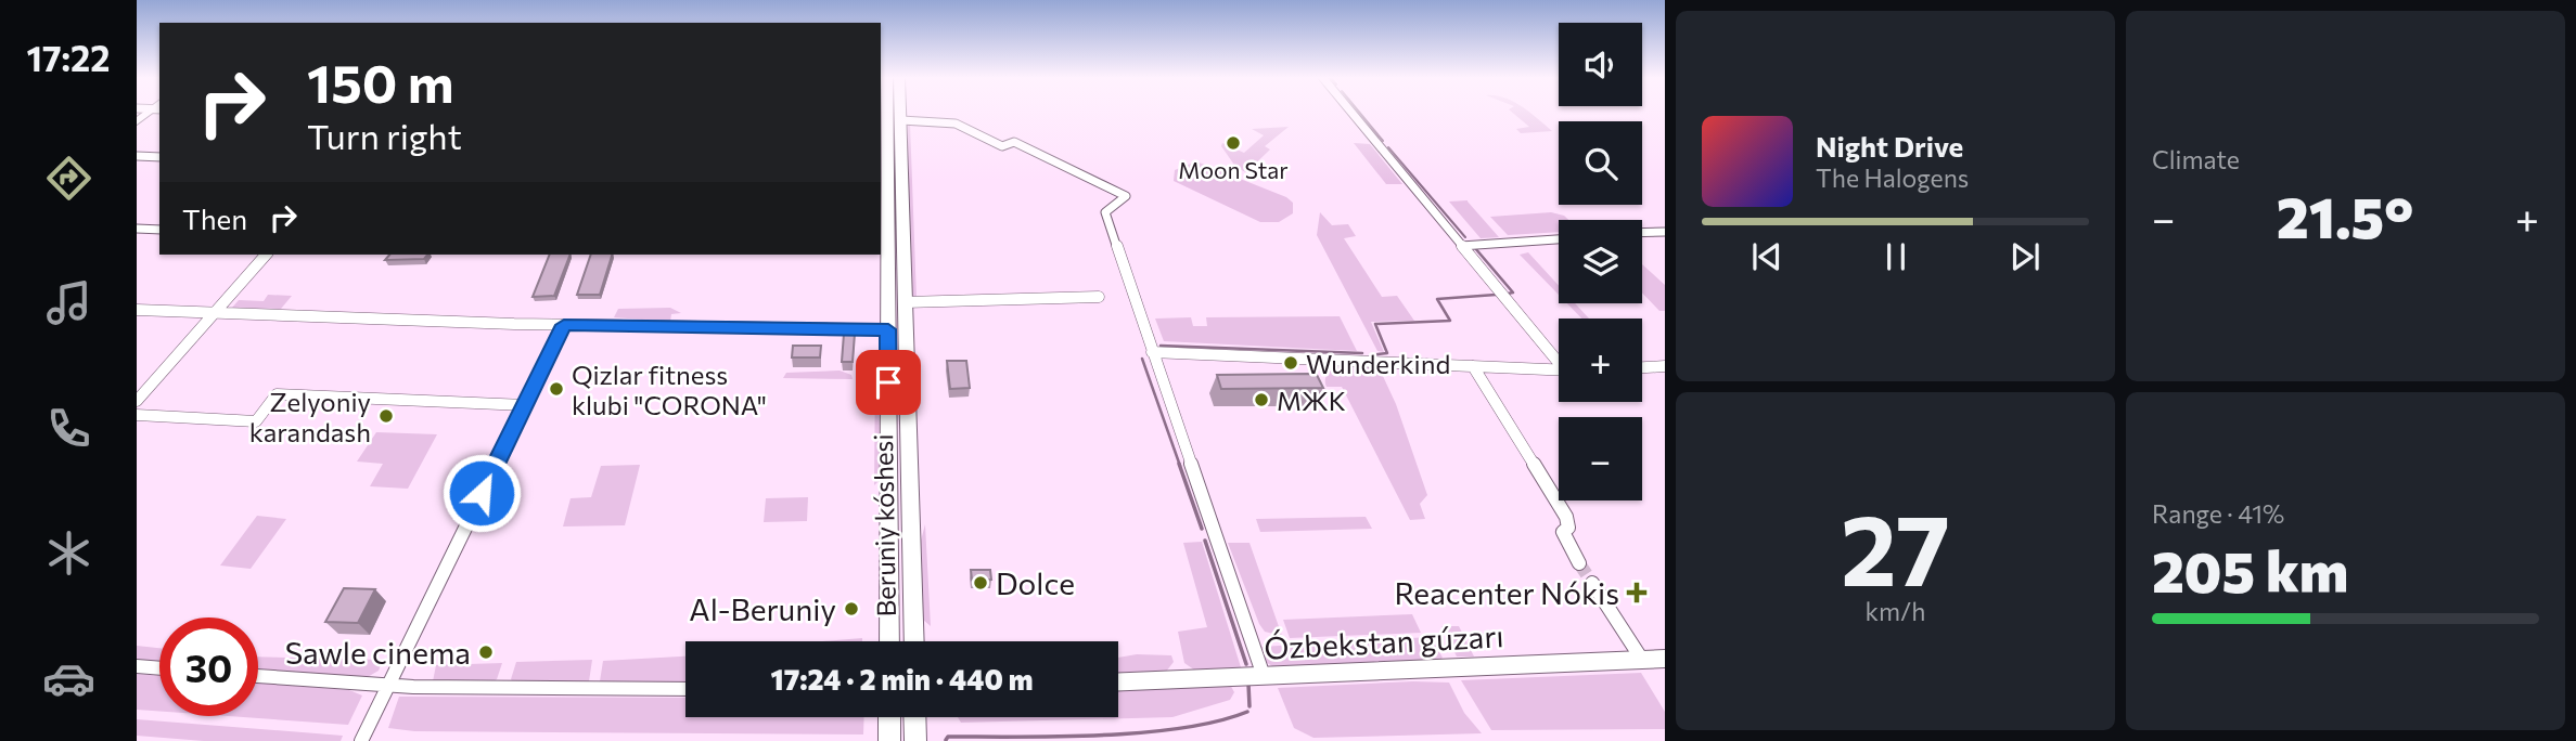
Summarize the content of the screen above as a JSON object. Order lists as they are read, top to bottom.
{
  "streets": {
    "main road": ["Beruniy kóshesi"],
    "street": ["Ózbekstan gúzarı"]
  },
  "places": {
    "other": [
      "Moon Star",
      "Wunderkind",
      "Qizlar fitness klubi \"CORONA\"",
      "МЖК",
      "Zelyoniy karandash",
      "Dolce",
      "Al-Beruniy",
      "Sawle cinema"
    ],
    "health": ["Reacenter Nókis"]
  },
  "page": {
    "tabs": "17:22",
    "tile": [
      "Climate",
      ["27", "km/h"],
      ["Range · 41%", "205 km"]
    ],
    "map_buttons": ["+", "−"],
    "turn": ["150 m", "Turn right"],
    "song": ["Night Drive", "The Halogens"],
    "then": "Then",
    "heat": ["−", "21.5°", "+"],
    "limit": "30",
    "trip": "17:24 · 2 min · 440 m"
  }
}
